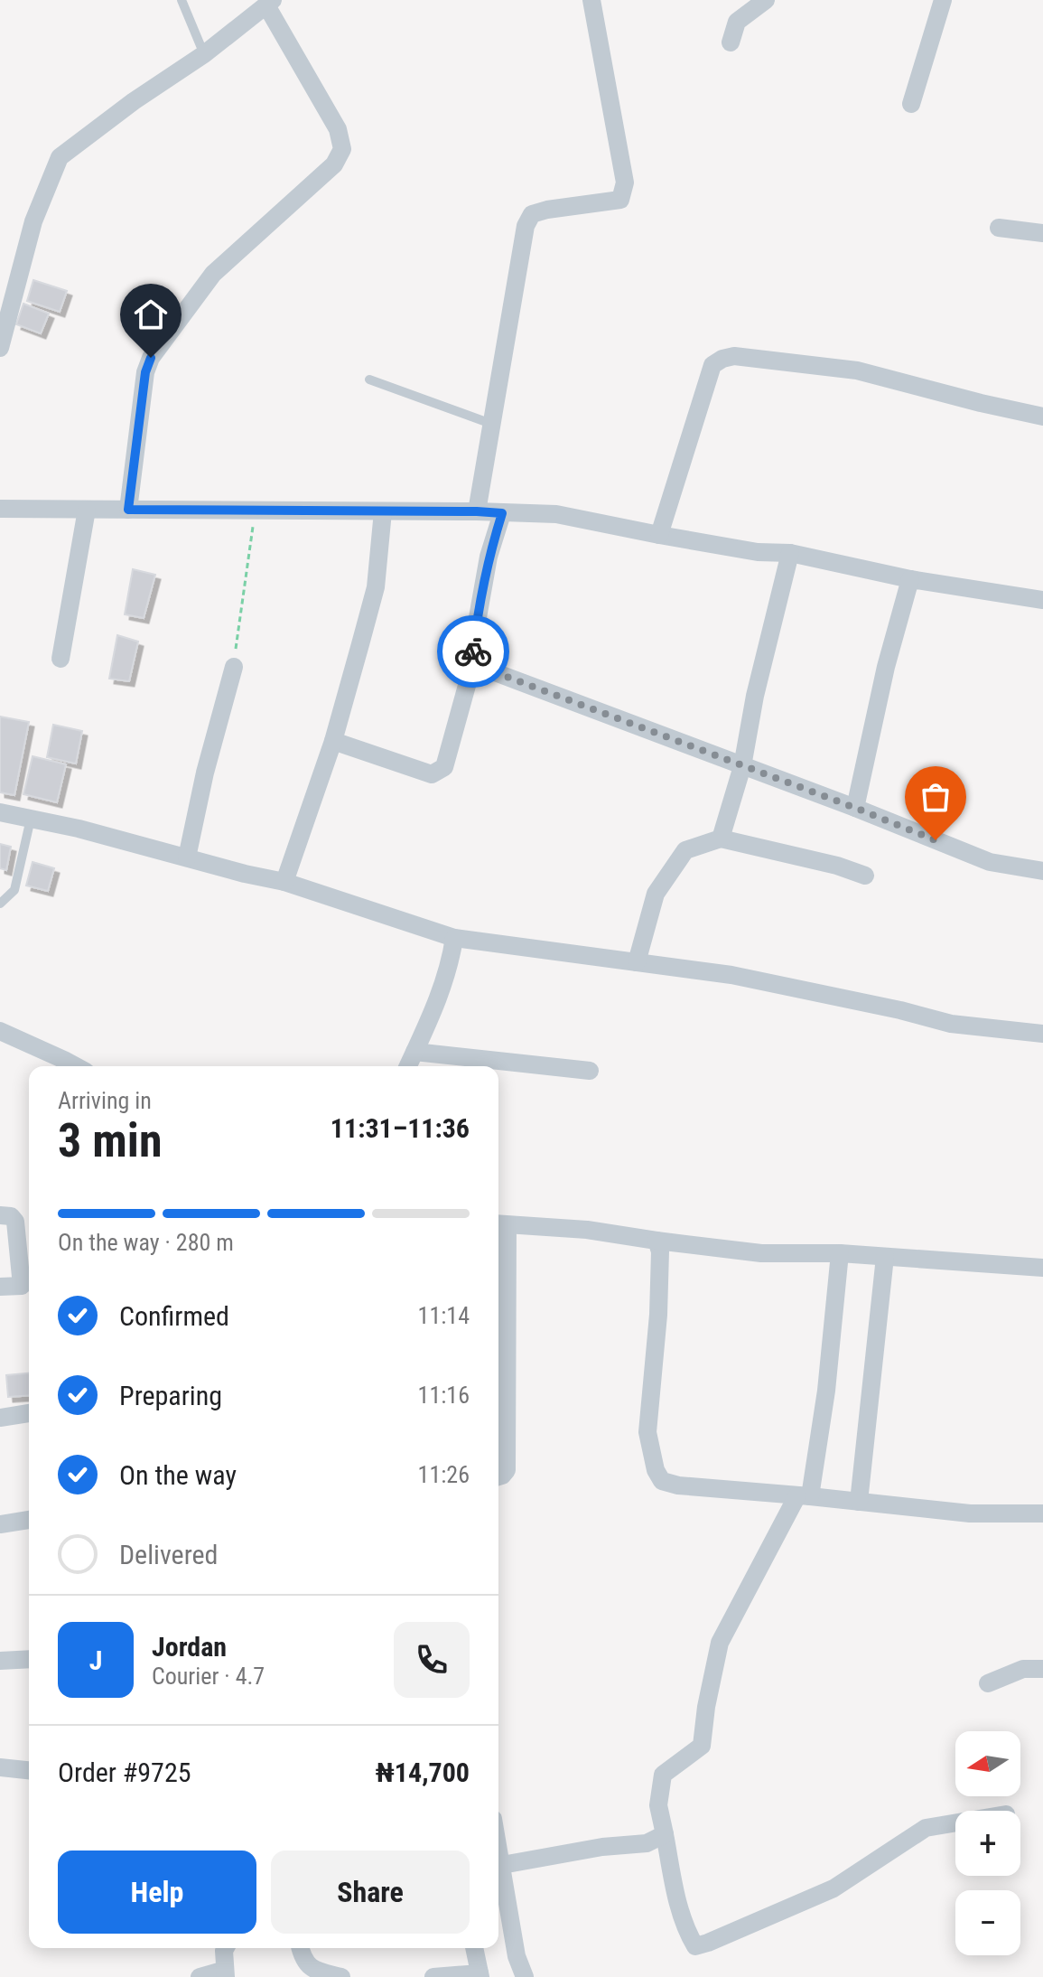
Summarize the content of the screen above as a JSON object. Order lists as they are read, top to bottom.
{
  "north": "left",
  "page": {
    "heading": ["3 min", "Arriving in", "11:31–11:36"],
    "panel": [
      "Jordan",
      "Courier · 4.7",
      "Order #9725",
      "₦14,700"
    ],
    "bar": "On the way · 280 m",
    "list": [
      ["Confirmed", "11:14"],
      ["Preparing", "11:16"],
      ["On the way", "11:26"],
      "Delivered"
    ],
    "round": "J",
    "map_buttons": ["+", "−"],
    "buttons": ["Help", "Share"]
  }
}
